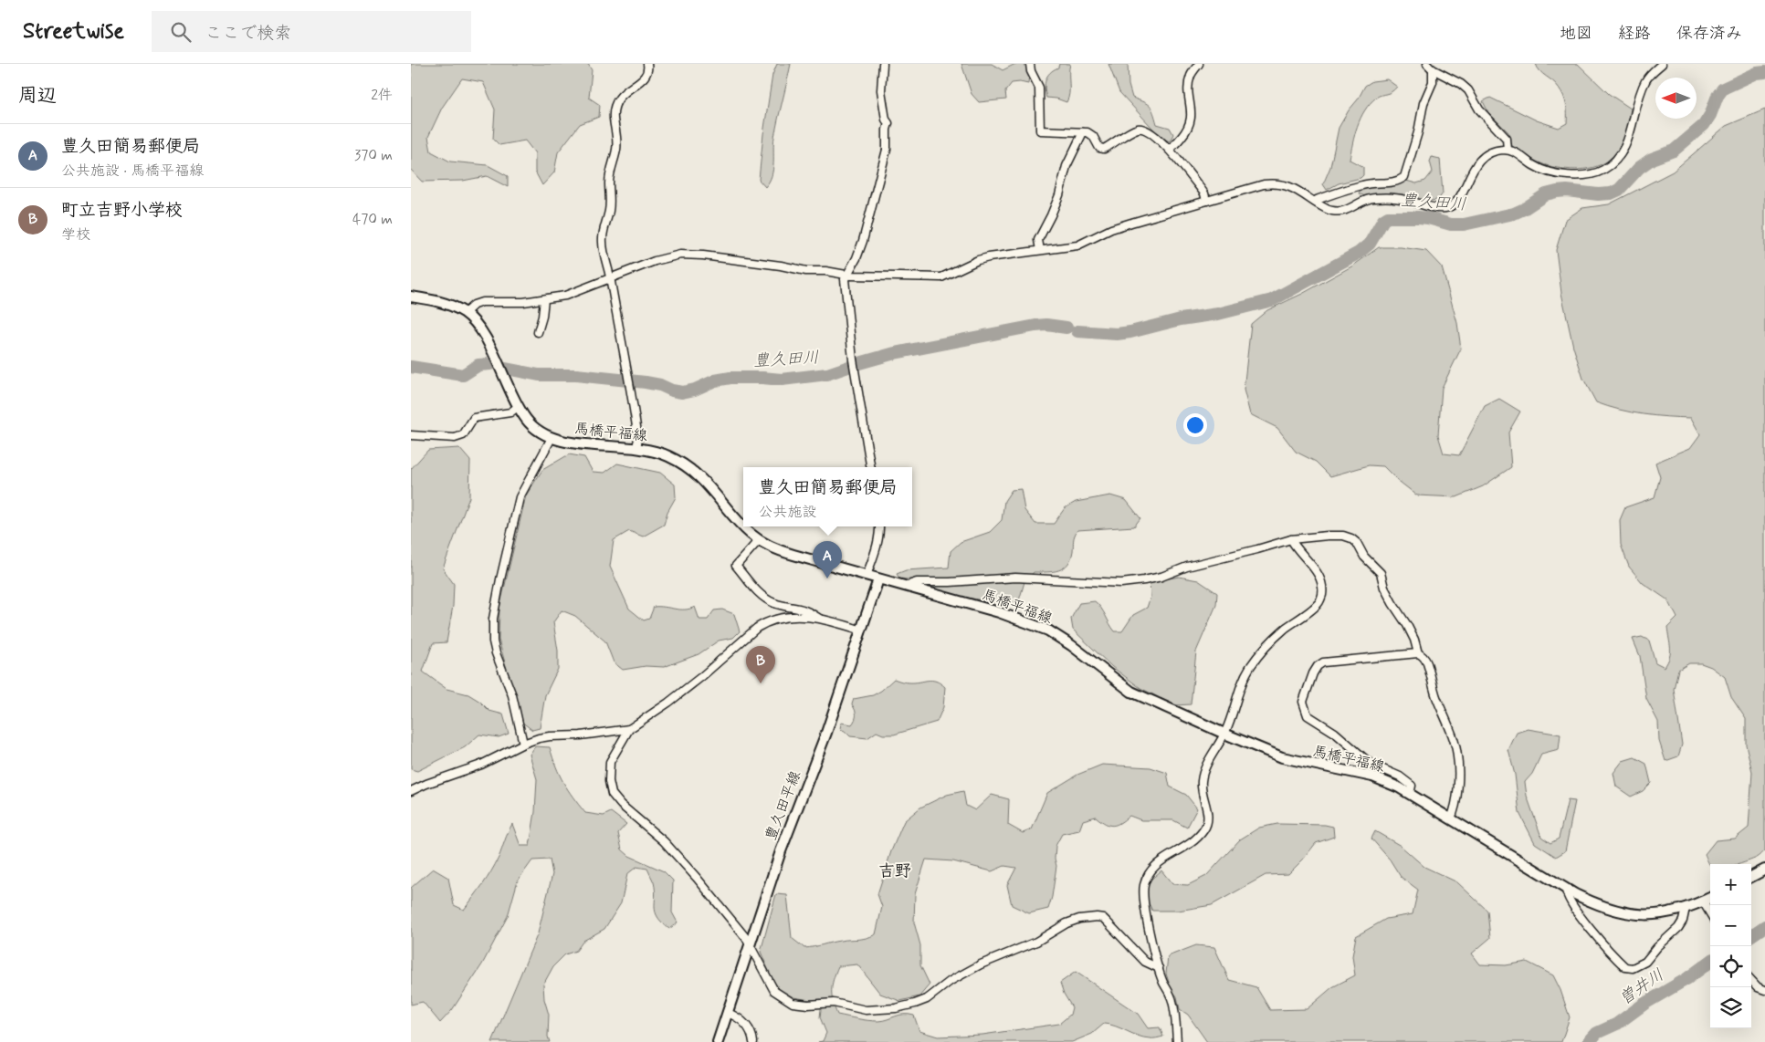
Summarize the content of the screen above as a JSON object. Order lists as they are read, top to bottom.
{
  "streets": {
    "main road": ["馬橋平福線", "豊久田平線"]
  },
  "crossings": [
    ["馬橋平福線", "豊久田平線"]
  ],
  "districts": ["吉野"],
  "water": ["豊久田川", "曽井川"],
  "north": "left",
  "page": {
    "header": "Streetwise",
    "search": "ここで検索",
    "nav": ["地図", "経路", "保存済み"],
    "heading": ["周辺", "2件"],
    "list": [
      {
        "mark": "A",
        "name": "豊久田簡易郵便局",
        "note": "公共施設 · 馬橋平福線",
        "value": "370 m"
      },
      {
        "mark": "B",
        "name": "町立吉野小学校",
        "note": "学校",
        "value": "470 m"
      }
    ],
    "popup": ["豊久田簡易郵便局", "公共施設"],
    "pins": ["A", "B"],
    "map_buttons": ["+", "−"]
  }
}
